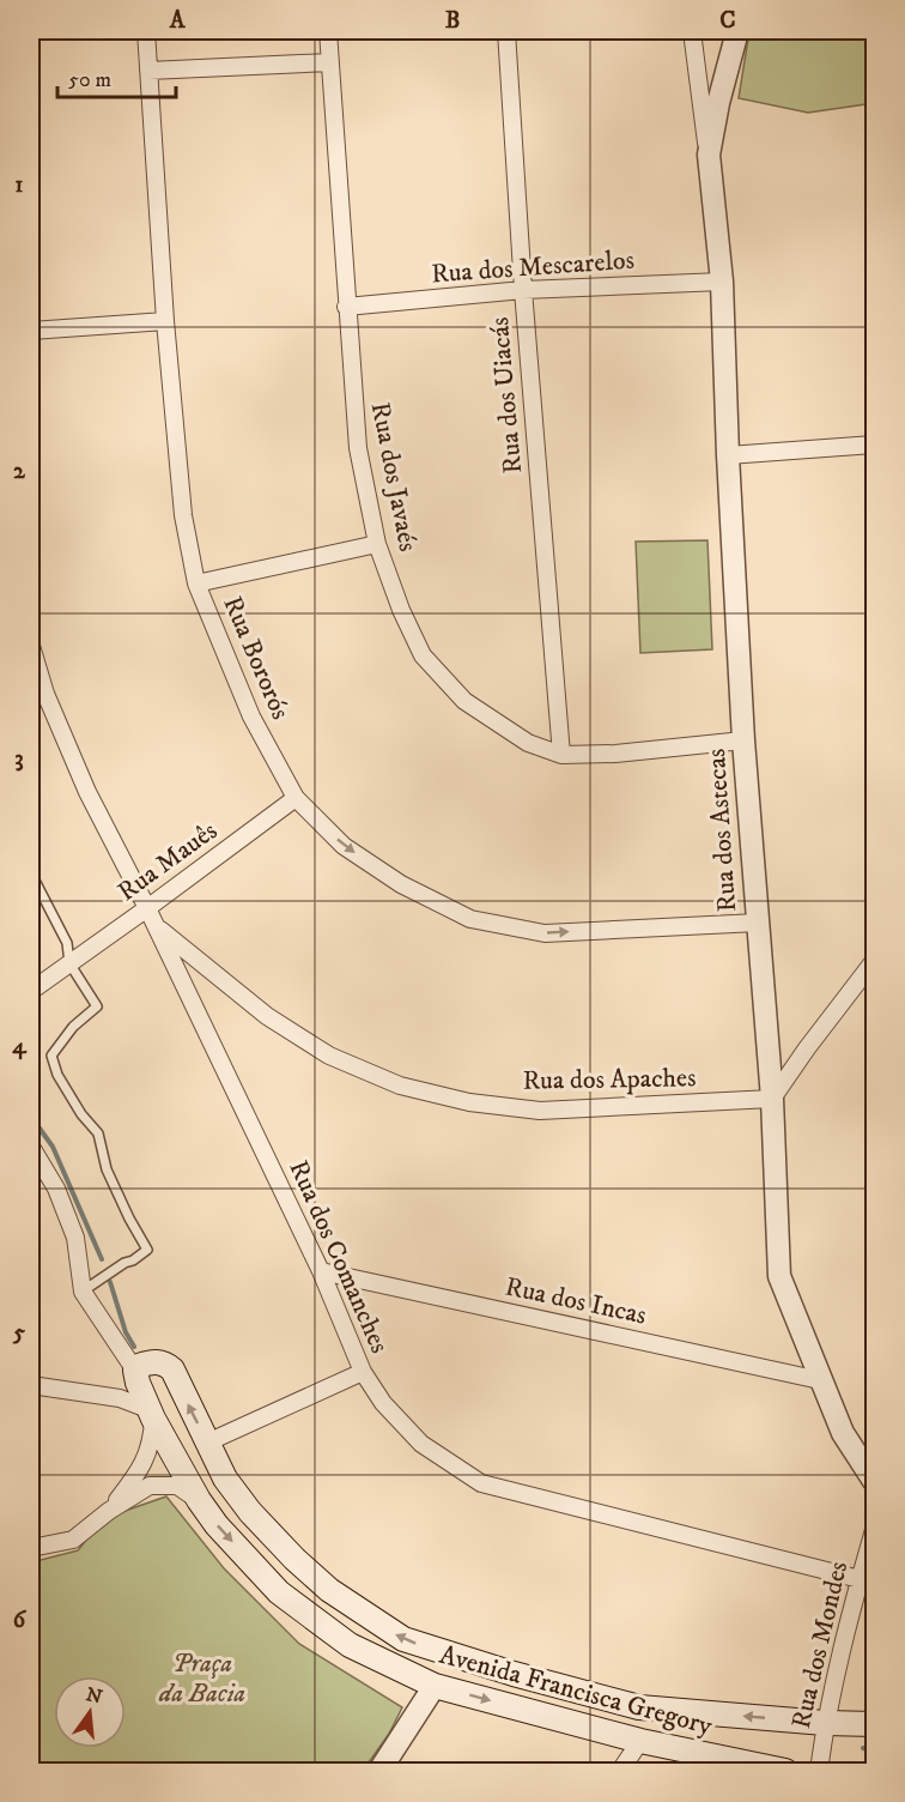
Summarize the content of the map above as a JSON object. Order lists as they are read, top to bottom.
{
  "streets": {
    "main road": ["Avenida Francisca Gregory"],
    "street": [
      "Rua dos Mescarelos",
      "Rua dos Uiacás",
      "Rua dos Javaés",
      "Rua Bororós",
      "Rua dos Astecas",
      "Rua Mauês",
      "Rua dos Apaches",
      "Rua dos Comanches",
      "Rua dos Incas",
      "Rua dos Mondes"
    ]
  },
  "crossings": [
    ["Rua dos Mescarelos", "Rua dos Uiacás"],
    ["Rua dos Mescarelos", "Rua dos Javaés"],
    ["Rua dos Mescarelos", "Rua dos Astecas"],
    ["Rua dos Uiacás", "Rua dos Javaés"],
    ["Rua dos Javaés", "Rua dos Astecas"],
    ["Rua Bororós", "Rua dos Astecas"],
    ["Rua Bororós", "Rua Mauês"],
    ["Rua dos Astecas", "Rua dos Apaches"],
    ["Rua dos Astecas", "Rua dos Incas"],
    ["Rua Mauês", "Rua dos Comanches"],
    ["Rua dos Apaches", "Rua dos Comanches"],
    ["Rua dos Comanches", "Rua dos Incas"],
    ["Rua dos Comanches", "Rua dos Mondes"],
    ["Rua dos Mondes", "Avenida Francisca Gregory"]
  ],
  "one_way": ["Rua Bororós"],
  "parks": ["Praça da Bacia"],
  "scale_bar": "50 m",
  "north": "top",
  "grid": {
    "columns": ["A", "B", "C"],
    "rows": [
      "1",
      "2",
      "3",
      "4",
      "5",
      "6"
    ]
  }
}
